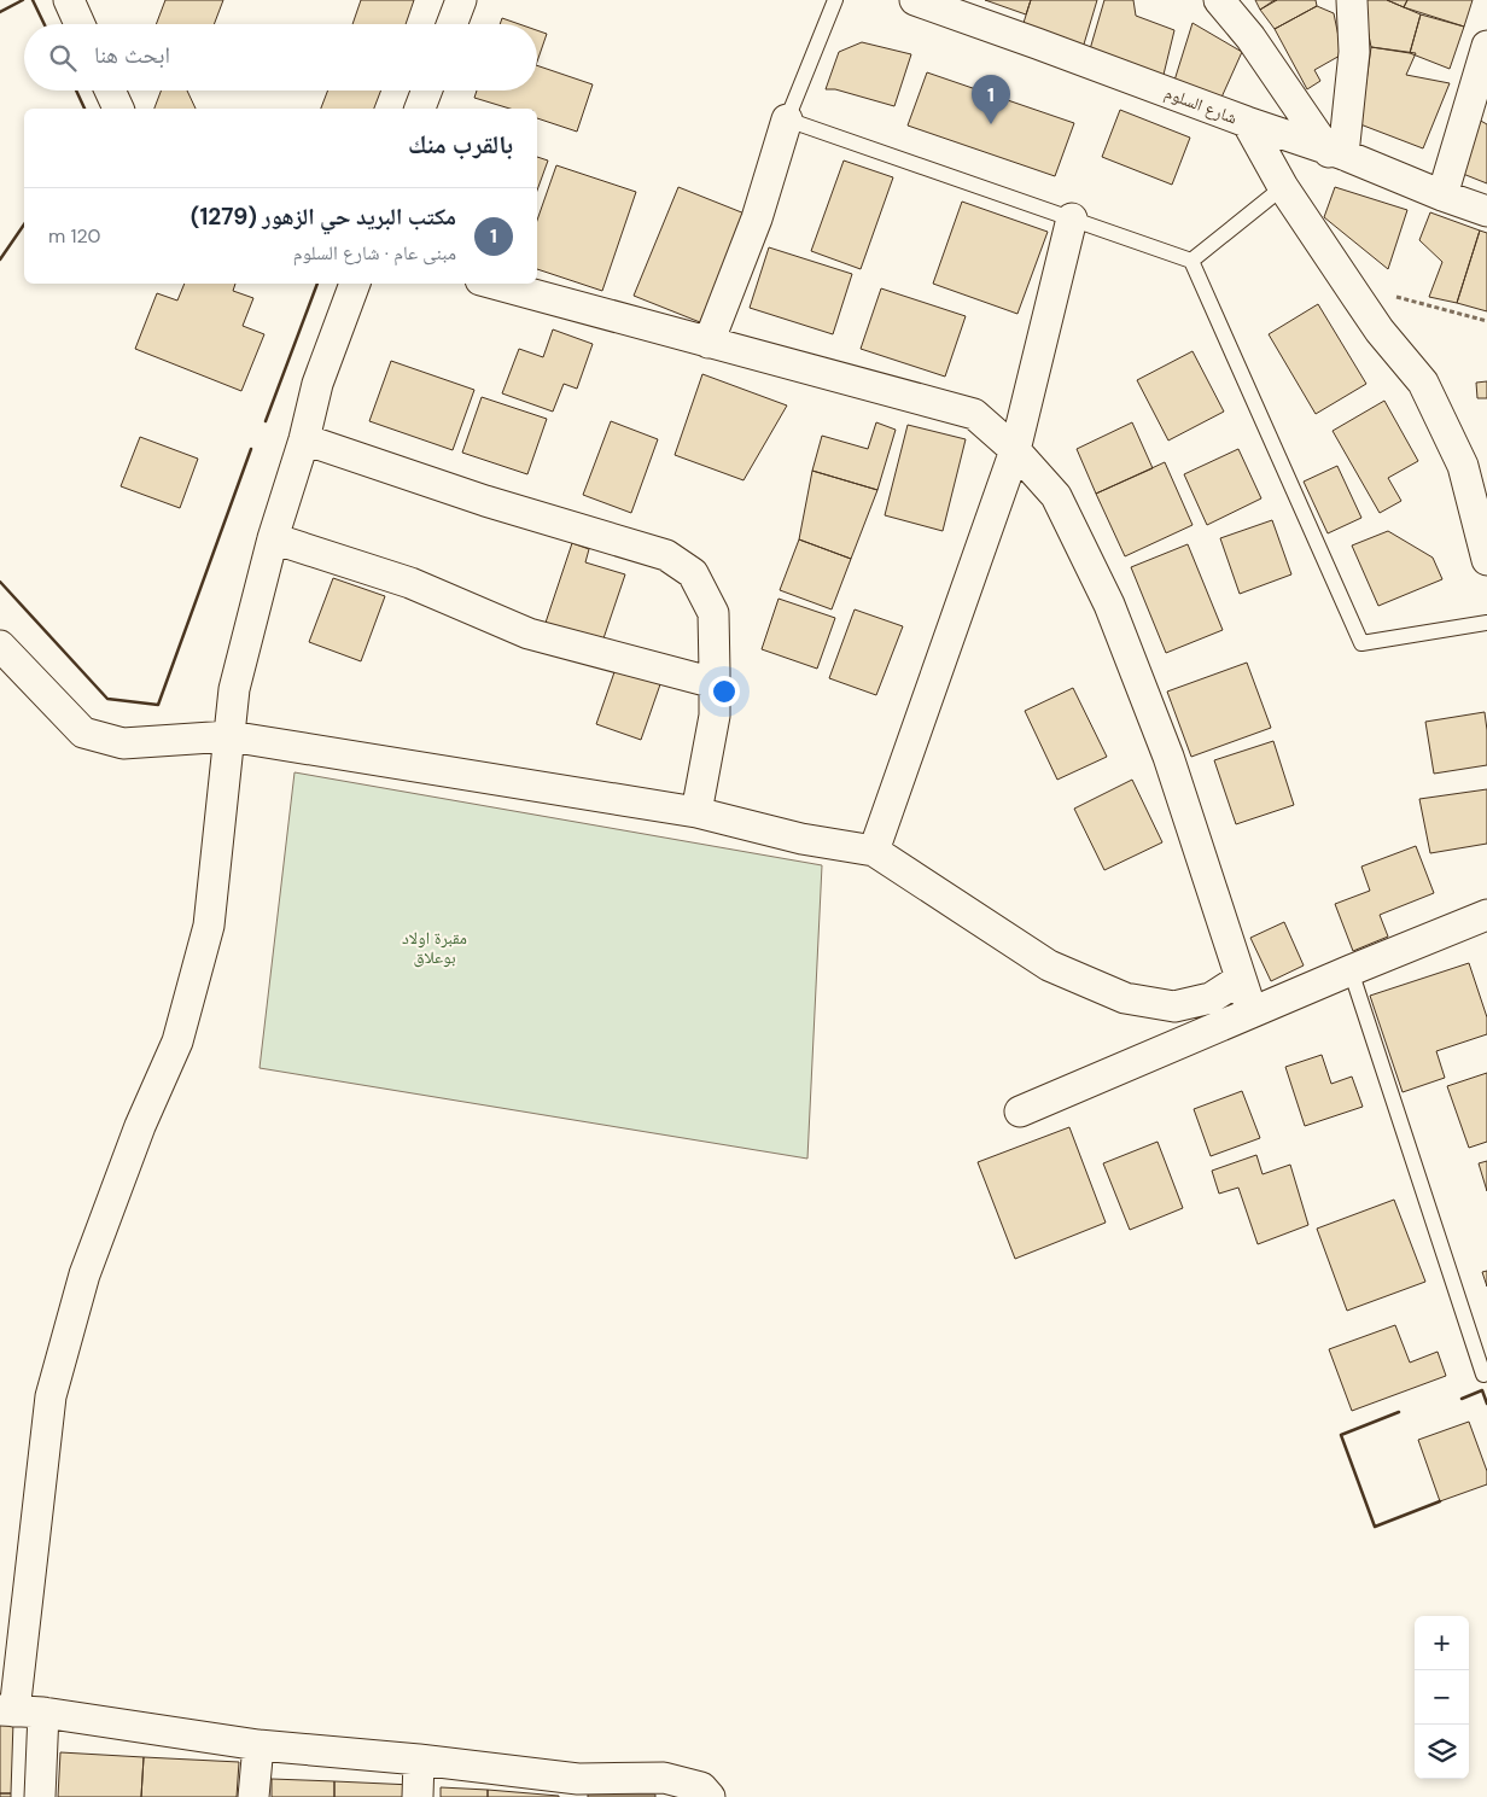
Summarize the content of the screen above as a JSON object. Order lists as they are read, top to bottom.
{
  "streets": {
    "street": ["شارع السلوم"]
  },
  "parks": ["مقبرة اولاد بوعلاق"],
  "page": {
    "search": "ابحث هنا",
    "pins": "1",
    "heading": "بالقرب منك",
    "list": [
      {
        "mark": "1",
        "name": "مكتب البريد حي الزهور (1279)",
        "note": "مبنى عام · شارع السلوم",
        "value": "120 m"
      }
    ],
    "map_buttons": ["+", "−"]
  }
}
